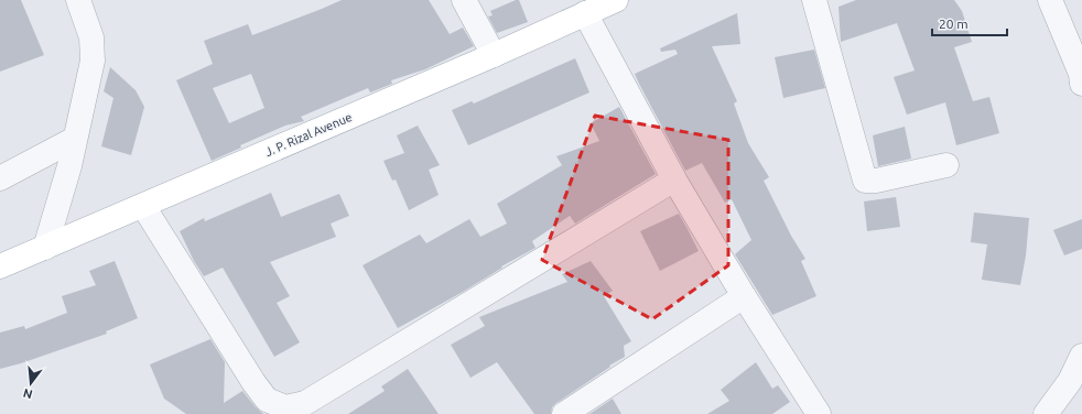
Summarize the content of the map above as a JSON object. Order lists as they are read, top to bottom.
{
  "streets": {
    "main road": ["J. P. Rizal Avenue"]
  },
  "scale_bar": "20 m",
  "north": "bottom"
}
